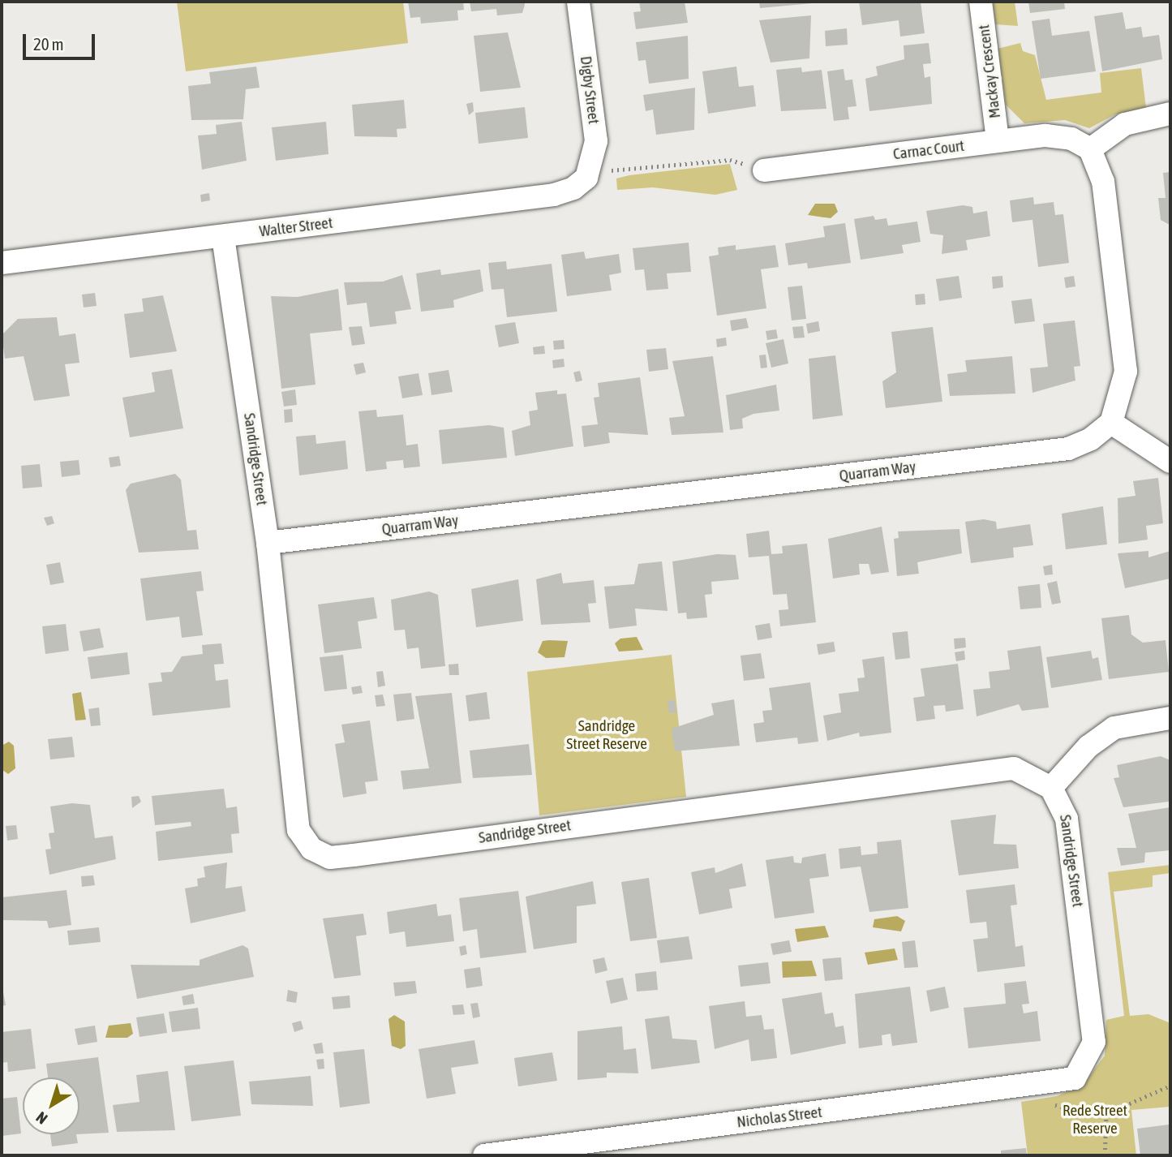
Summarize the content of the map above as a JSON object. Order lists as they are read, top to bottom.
{
  "streets": {
    "street": [
      "Mackay Crescent",
      "Digby Street",
      "Carnac Court",
      "Walter Street",
      "Sandridge Street",
      "Quarram Way",
      "Nicholas Street"
    ]
  },
  "crossings": [
    ["Mackay Crescent", "Carnac Court"],
    ["Digby Street", "Walter Street"],
    ["Walter Street", "Sandridge Street"],
    ["Sandridge Street", "Quarram Way"],
    ["Sandridge Street", "Nicholas Street"]
  ],
  "parks": ["Sandridge Street Reserve", "Rede Street Reserve"],
  "scale_bar": "20 m",
  "north": "bottom left"
}
